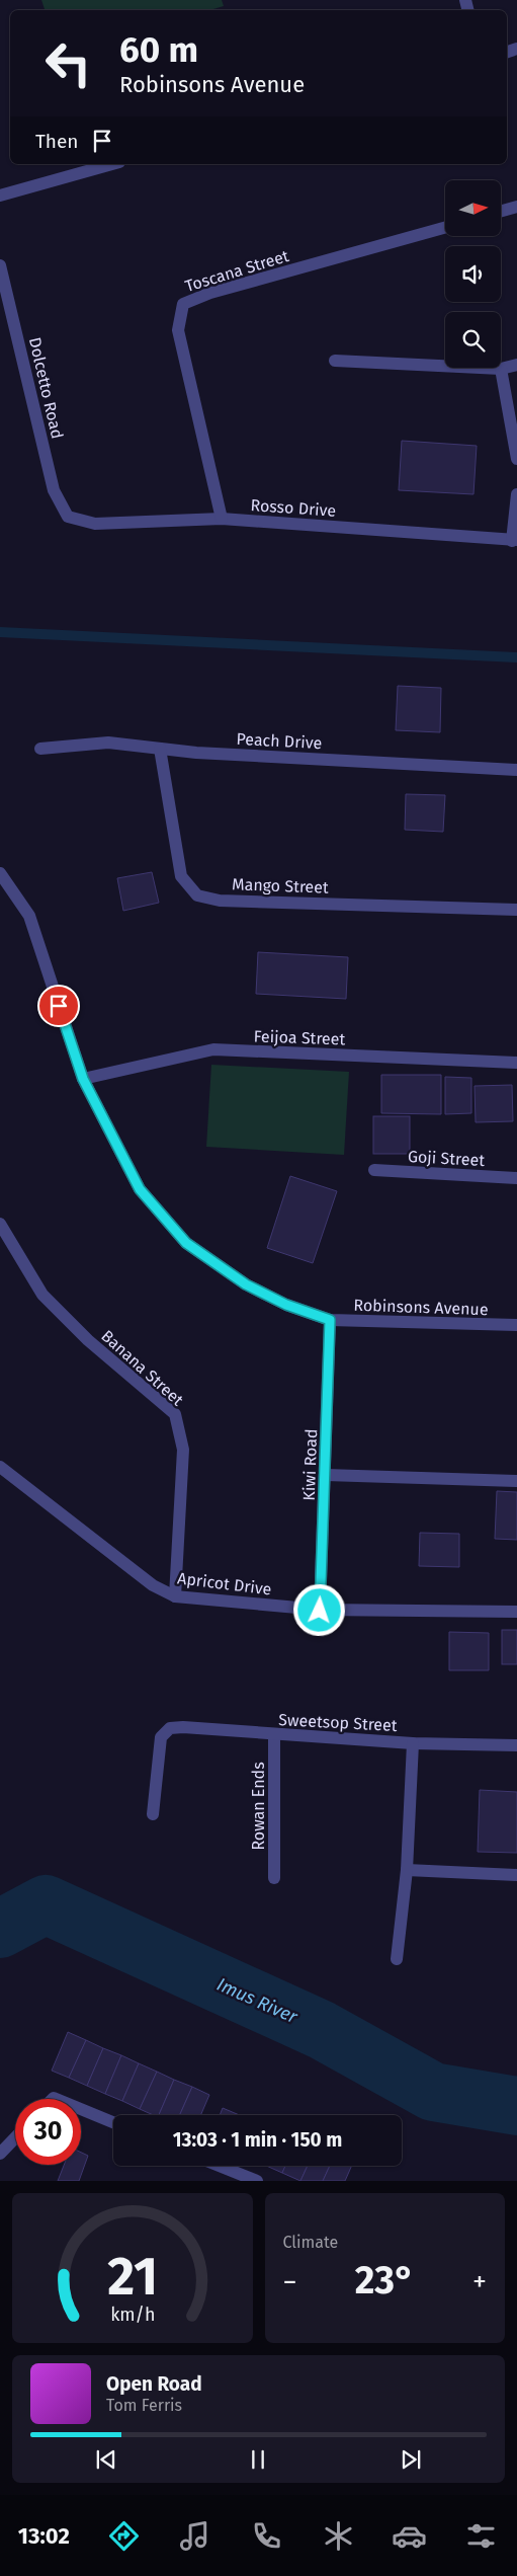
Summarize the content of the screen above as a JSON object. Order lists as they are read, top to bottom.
{
  "streets": {
    "street": [
      "Toscana Street",
      "Dolcetto Road",
      "Rosso Drive",
      "Peach Drive",
      "Mango Street",
      "Feijoa Street",
      "Goji Street",
      "Robinsons Avenue",
      "Banana Street",
      "Kiwi Road",
      "Apricot Drive",
      "Sweetsop Street",
      "Rowan Ends"
    ]
  },
  "crossings": [
    ["Toscana Street", "Rosso Drive"],
    ["Dolcetto Road", "Rosso Drive"],
    ["Peach Drive", "Mango Street"],
    ["Feijoa Street", "Robinsons Avenue"],
    ["Robinsons Avenue", "Kiwi Road"],
    ["Banana Street", "Apricot Drive"],
    ["Kiwi Road", "Apricot Drive"],
    ["Sweetsop Street", "Rowan Ends"]
  ],
  "water": ["Imus River"],
  "north": "right",
  "page": {
    "turn": ["60 m", "Robinsons Avenue"],
    "then": "Then",
    "limit": "30",
    "trip": "13:03 · 1 min · 150 m",
    "tile": "Climate",
    "heat": ["−", "23°", "+"],
    "song": ["Open Road", "Tom Ferris"],
    "tabs": "13:02",
    "gauge": ["21", "km/h"]
  }
}
